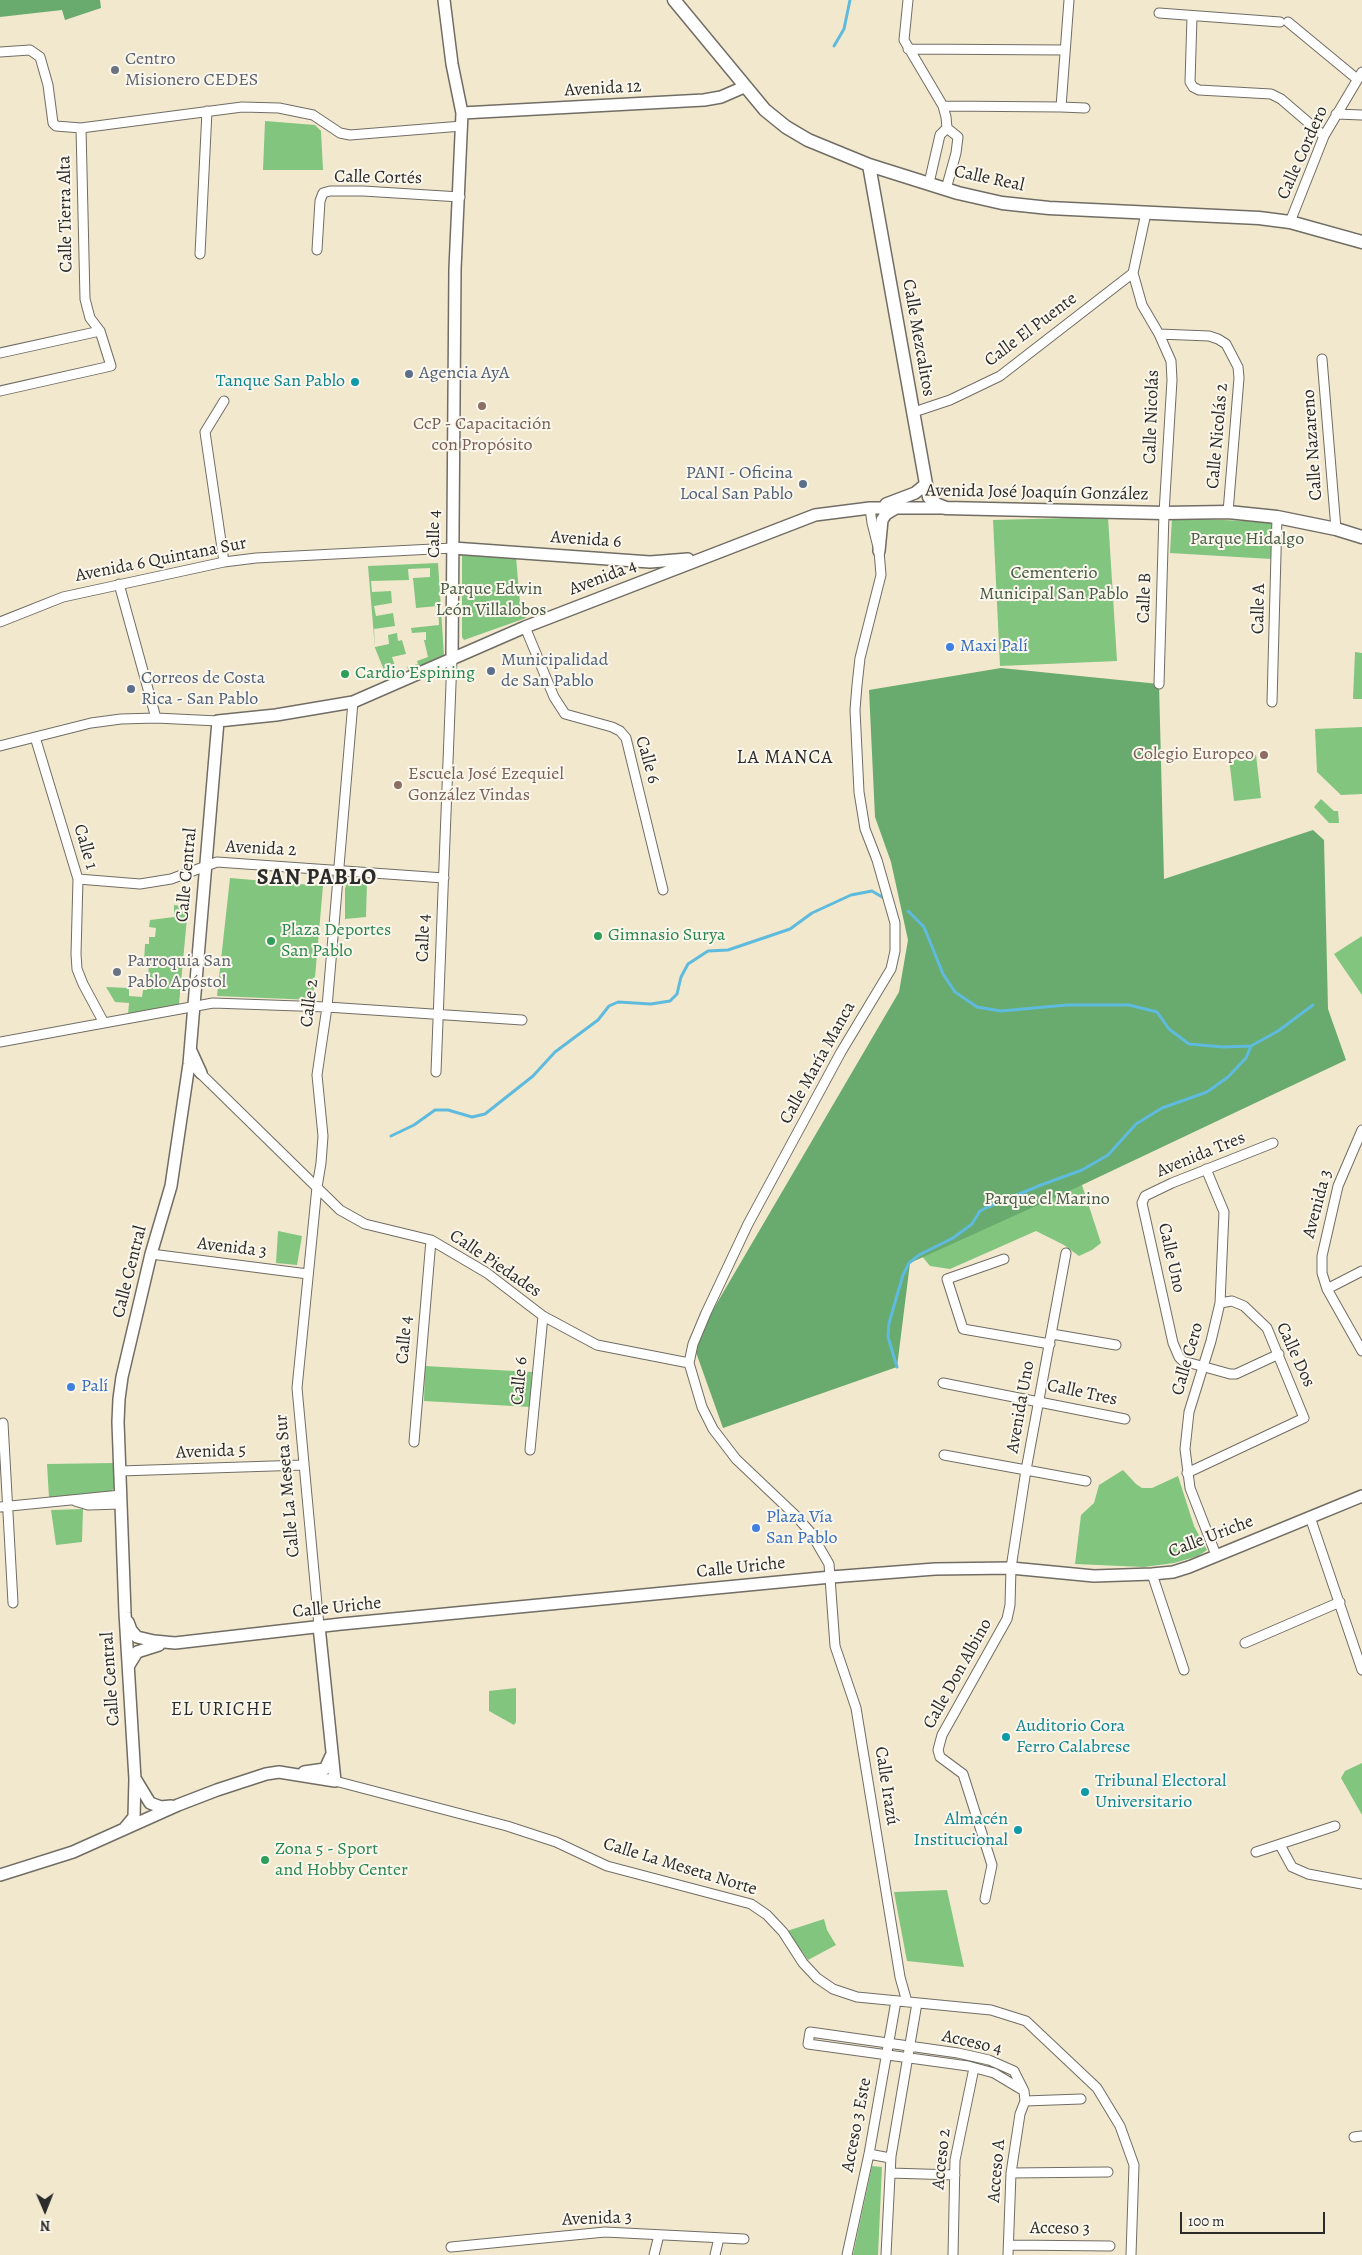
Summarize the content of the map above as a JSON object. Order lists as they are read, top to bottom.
{
  "streets": {
    "main road": [
      "Avenida 12",
      "Calle Real",
      "Calle Mezcalitos",
      "Avenida José Joaquín González",
      "Calle 4",
      "Avenida 6",
      "Avenida 4",
      "Calle Central",
      "Calle La Meseta Sur",
      "Calle Uriche",
      "Calle La Meseta Norte"
    ],
    "street": [
      "Calle Cordero",
      "Calle Cortés",
      "Calle Tierra Alta",
      "Calle El Puente",
      "Calle Nicolás",
      "Calle Nicolás 2",
      "Calle Nazareno",
      "Avenida 6 Quintana Sur",
      "Calle B",
      "Calle A",
      "Calle 6",
      "Calle 1",
      "Avenida 2",
      "Calle 2",
      "Calle María Manca",
      "Avenida Tres",
      "Avenida 3",
      "Calle Uno",
      "Calle Piedades",
      "Calle Dos",
      "Calle Cero",
      "Calle Tres",
      "Avenida Uno",
      "Avenida 5",
      "Calle Don Albino",
      "Calle Irazú",
      "Acceso 4",
      "Acceso 3 Este",
      "Acceso 2",
      "Acceso A",
      "Acceso 3"
    ]
  },
  "crossings": [
    ["Avenida 12", "Calle Real"],
    ["Avenida 12", "Calle 4"],
    ["Calle Cordero", "Calle Real"],
    ["Calle Cortés", "Calle 4"],
    ["Calle Real", "Calle Mezcalitos"],
    ["Calle El Puente", "Calle Mezcalitos"],
    ["Calle El Puente", "Calle Nicolás"],
    ["Calle Mezcalitos", "Avenida José Joaquín González"],
    ["Calle Nicolás", "Calle Nicolás 2"],
    ["Calle Nicolás", "Avenida José Joaquín González"],
    ["Calle Nicolás", "Calle B"],
    ["Calle Nicolás 2", "Avenida José Joaquín González"],
    ["Calle Nazareno", "Avenida José Joaquín González"],
    ["Avenida José Joaquín González", "Avenida 6"],
    ["Avenida José Joaquín González", "Avenida 4"],
    ["Avenida José Joaquín González", "Calle B"],
    ["Avenida José Joaquín González", "Calle A"],
    ["Avenida José Joaquín González", "Calle María Manca"],
    ["Calle 4", "Avenida 6"],
    ["Calle 4", "Avenida 6 Quintana Sur"],
    ["Calle 4", "Avenida 4"],
    ["Calle 4", "Avenida 2"],
    ["Calle 4", "Calle Piedades"],
    ["Avenida 6", "Avenida 6 Quintana Sur"],
    ["Avenida 6", "Avenida 4"],
    ["Avenida 4", "Calle 6"],
    ["Avenida 4", "Calle Central"],
    ["Avenida 4", "Calle 2"],
    ["Calle 6", "Calle Piedades"],
    ["Calle 1", "Avenida 2"],
    ["Avenida 2", "Calle Central"],
    ["Avenida 2", "Calle 2"],
    ["Calle Central", "Avenida 3"],
    ["Calle Central", "Calle Piedades"],
    ["Calle Central", "Avenida 5"],
    ["Calle Central", "Calle Uriche"],
    ["Calle Central", "Calle La Meseta Norte"],
    ["Calle 2", "Calle Piedades"],
    ["Calle 2", "Calle La Meseta Sur"],
    ["Calle María Manca", "Calle Piedades"],
    ["Avenida Tres", "Calle Uno"],
    ["Avenida Tres", "Calle Cero"],
    ["Avenida 3", "Calle La Meseta Sur"],
    ["Calle Uno", "Calle Dos"],
    ["Calle Uno", "Calle Cero"],
    ["Calle Piedades", "Calle La Meseta Sur"],
    ["Calle Dos", "Calle Cero"],
    ["Calle Cero", "Calle Uriche"],
    ["Calle Tres", "Avenida Uno"],
    ["Avenida Uno", "Calle Uriche"],
    ["Avenida Uno", "Calle Don Albino"],
    ["Avenida 5", "Calle La Meseta Sur"],
    ["Calle La Meseta Sur", "Calle Uriche"],
    ["Calle La Meseta Sur", "Calle La Meseta Norte"],
    ["Calle Uriche", "Calle Don Albino"],
    ["Calle Uriche", "Calle Irazú"],
    ["Calle Irazú", "Calle La Meseta Norte"],
    ["Calle La Meseta Norte", "Acceso 3 Este"],
    ["Acceso 4", "Acceso 3 Este"],
    ["Acceso 4", "Acceso 2"],
    ["Acceso 4", "Acceso A"],
    ["Acceso A", "Acceso 3"]
  ],
  "districts": ["LA MANCA", "SAN PABLO", "EL URICHE"],
  "parks": [
    "Parque Hidalgo",
    "Cementerio Municipal San Pablo",
    "Parque Edwin León Villalobos",
    "Parque el Marino"
  ],
  "places": [
    "Centro Misionero CEDES",
    "Agencia AyA",
    "Tanque San Pablo",
    "CcP - Capacitación con Propósito",
    "PANI - Oficina Local San Pablo",
    "Maxi Palí",
    "Municipalidad de San Pablo",
    "Cardio Espining",
    "Correos de Costa Rica - San Pablo",
    "Colegio Europeo",
    "Escuela José Ezequiel González Vindas",
    "Gimnasio Surya",
    "Plaza Deportes San Pablo",
    "Parroquia San Pablo Apóstol",
    "Palí",
    "Plaza Vía San Pablo",
    "Auditorio Cora Ferro Calabrese",
    "Tribunal Electoral Universitario",
    "Almacén Institucional",
    "Zona 5 - Sport and Hobby Center"
  ],
  "scale_bar": "100 m",
  "north": "bottom"
}
